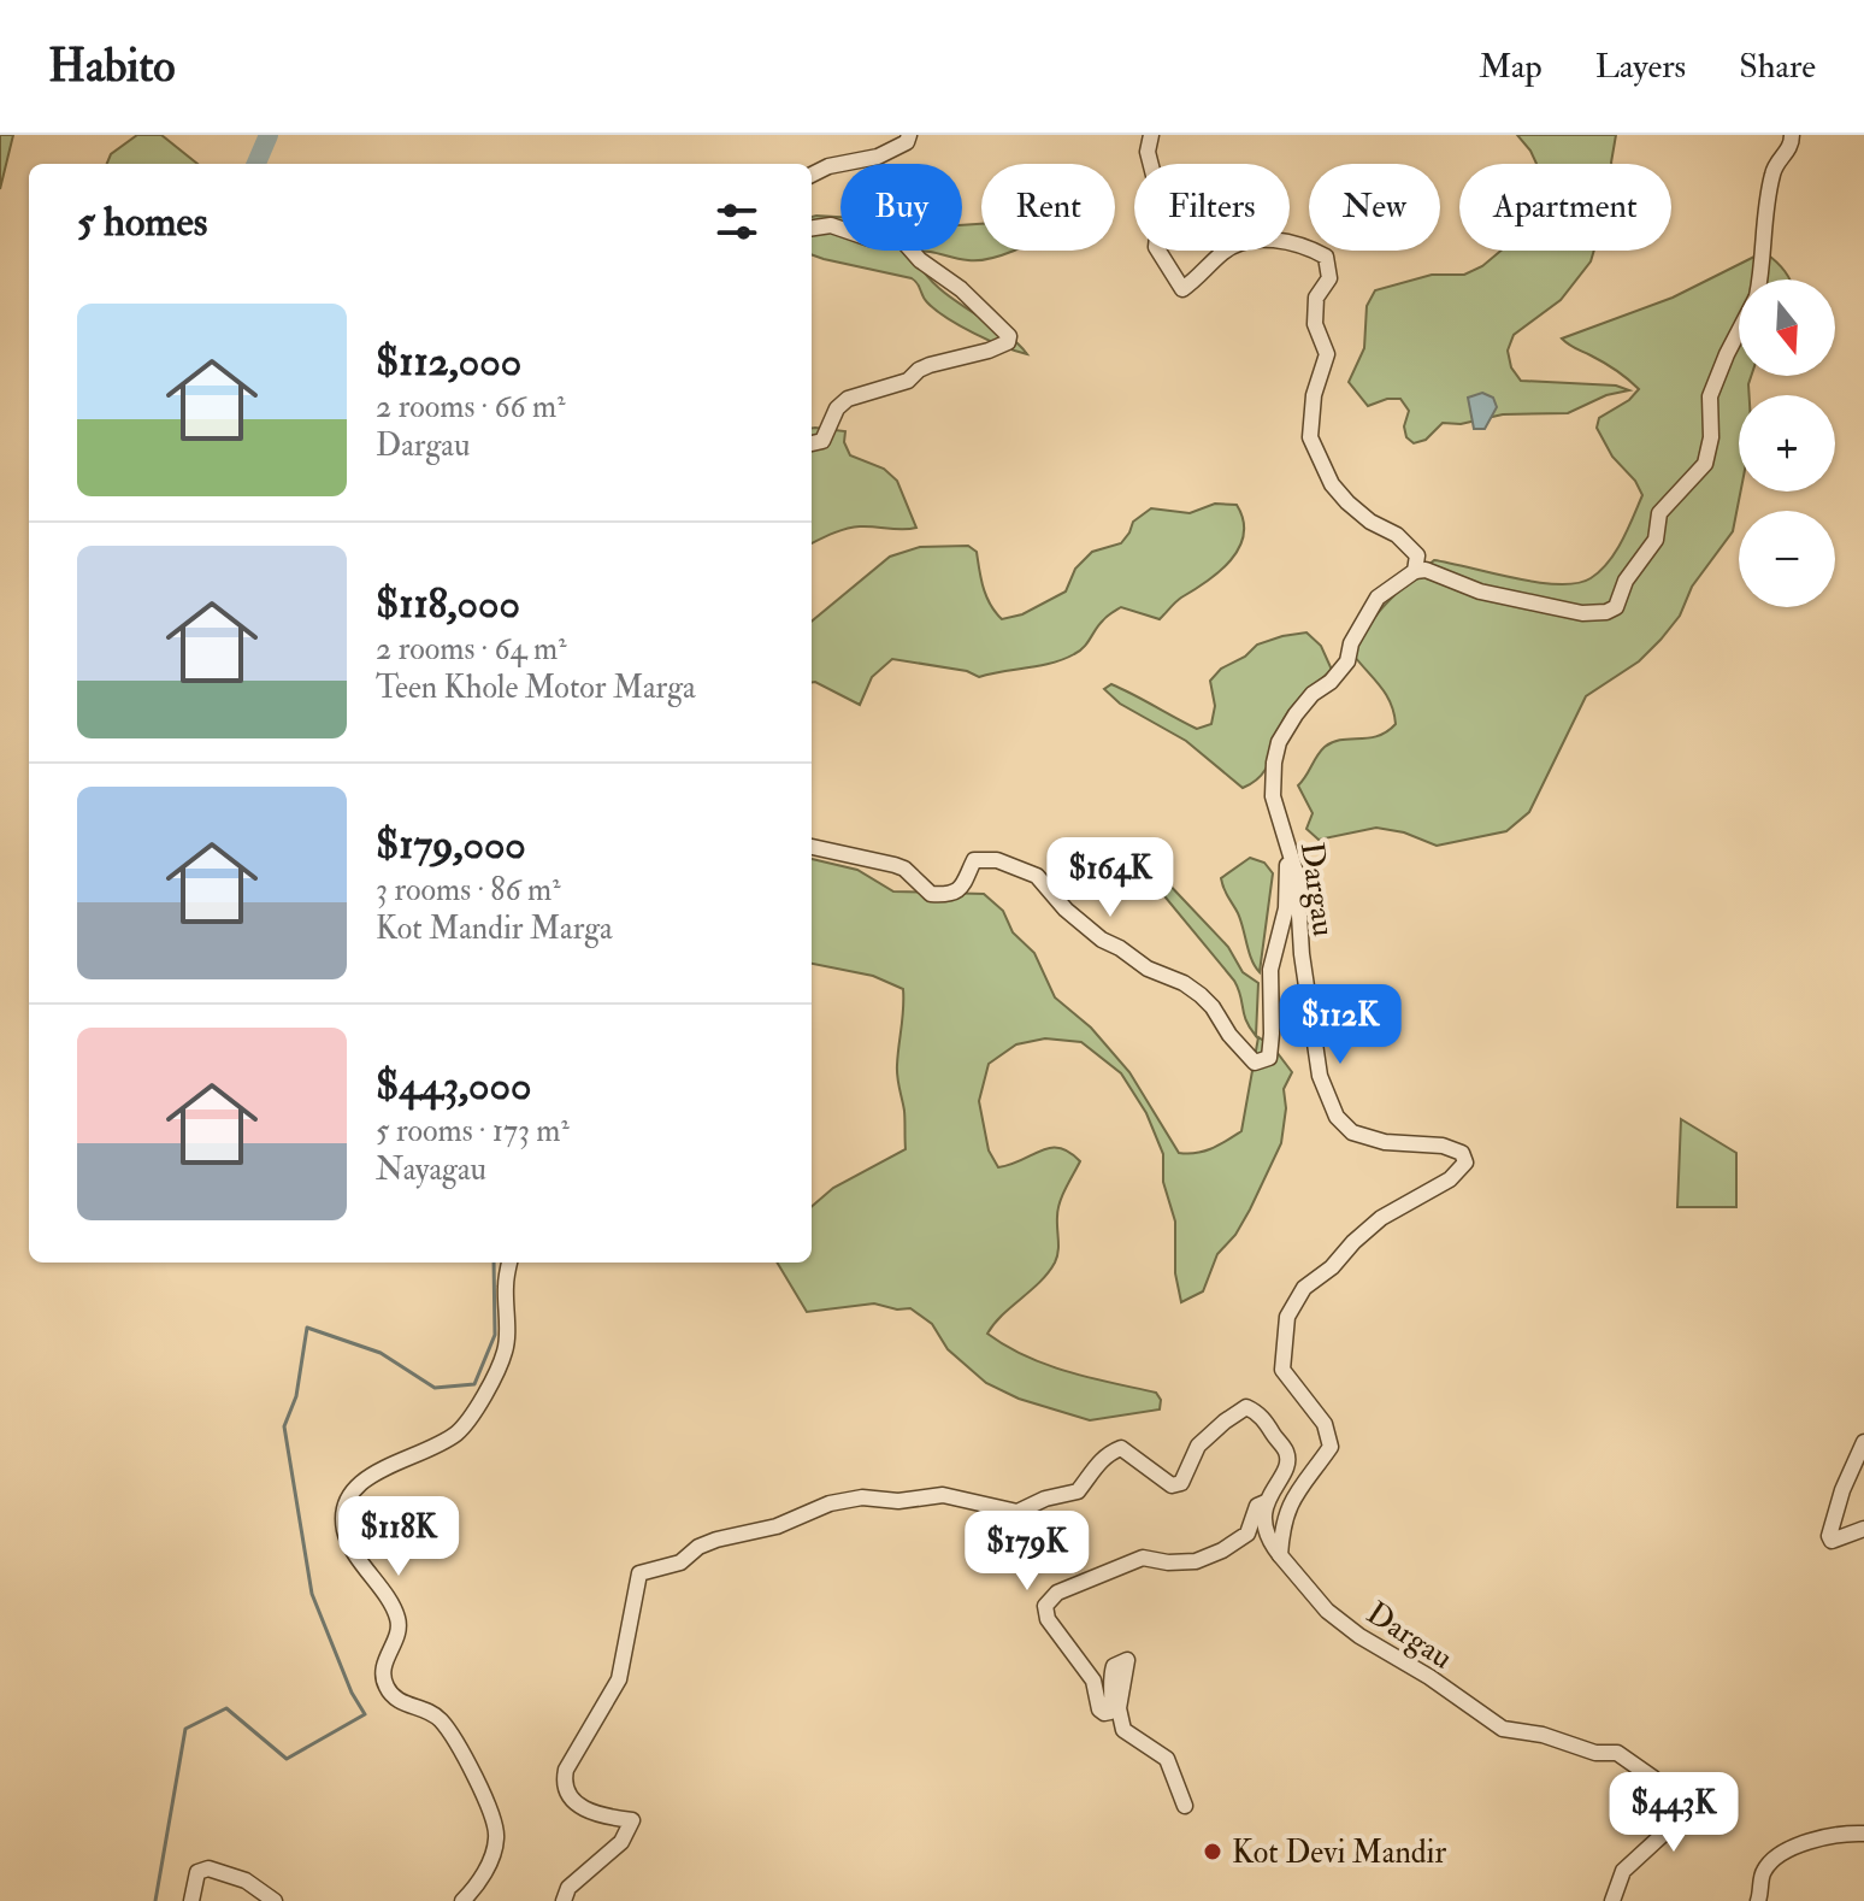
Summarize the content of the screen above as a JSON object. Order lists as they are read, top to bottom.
{
  "streets": {
    "street": ["Dargau"]
  },
  "places": ["Kot Devi Mandir"],
  "north": "bottom",
  "page": {
    "header": "Habito",
    "nav": ["Map", "Layers", "Share"],
    "chip": [
      "Buy",
      "Rent",
      "Filters",
      "New",
      "Apartment"
    ],
    "heading": "5 homes",
    "map_buttons": ["+", "−"],
    "list": [
      {
        "name": "$112,000",
        "note": "2 rooms · 66 m² · Dargau"
      },
      {
        "name": "$118,000",
        "note": "2 rooms · 64 m² · Teen Khole Motor Marga"
      },
      {
        "name": "$179,000",
        "note": "3 rooms · 86 m² · Kot Mandir Marga"
      },
      {
        "name": "$443,000",
        "note": "5 rooms · 173 m² · Nayagau"
      }
    ],
    "price": [
      "$164K",
      "$112K",
      "$118K",
      "$179K",
      "$443K"
    ]
  }
}
